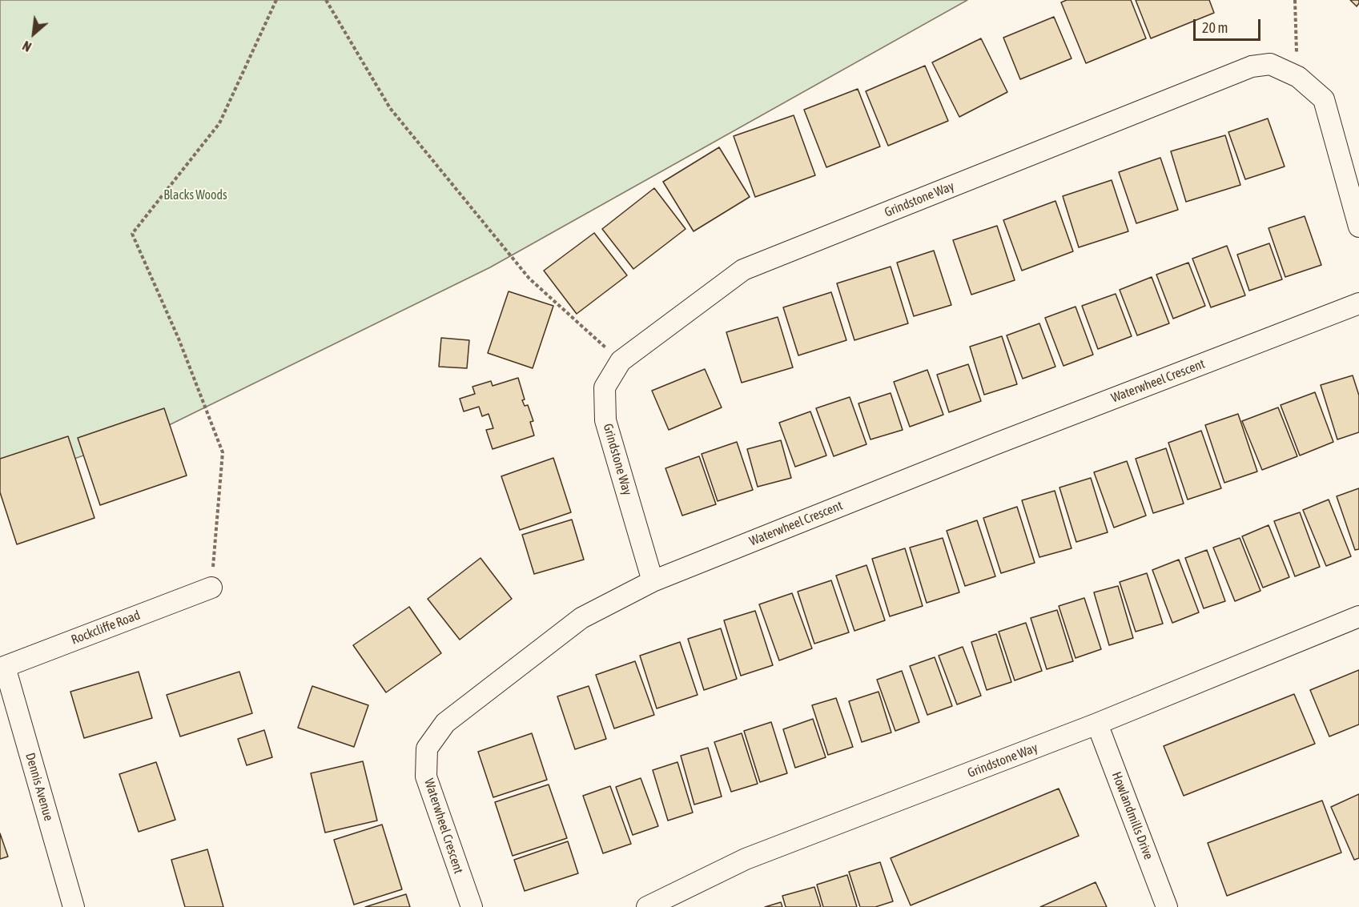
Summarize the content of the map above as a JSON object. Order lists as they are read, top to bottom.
{
  "streets": {
    "street": [
      "Grindstone Way",
      "Waterwheel Crescent",
      "Rockcliffe Road",
      "Dennis Avenue",
      "Howlandmills Drive"
    ]
  },
  "crossings": [
    ["Grindstone Way", "Waterwheel Crescent"],
    ["Grindstone Way", "Howlandmills Drive"],
    ["Rockcliffe Road", "Dennis Avenue"]
  ],
  "parks": ["Blacks Woods"],
  "scale_bar": "20 m",
  "north": "bottom left"
}
